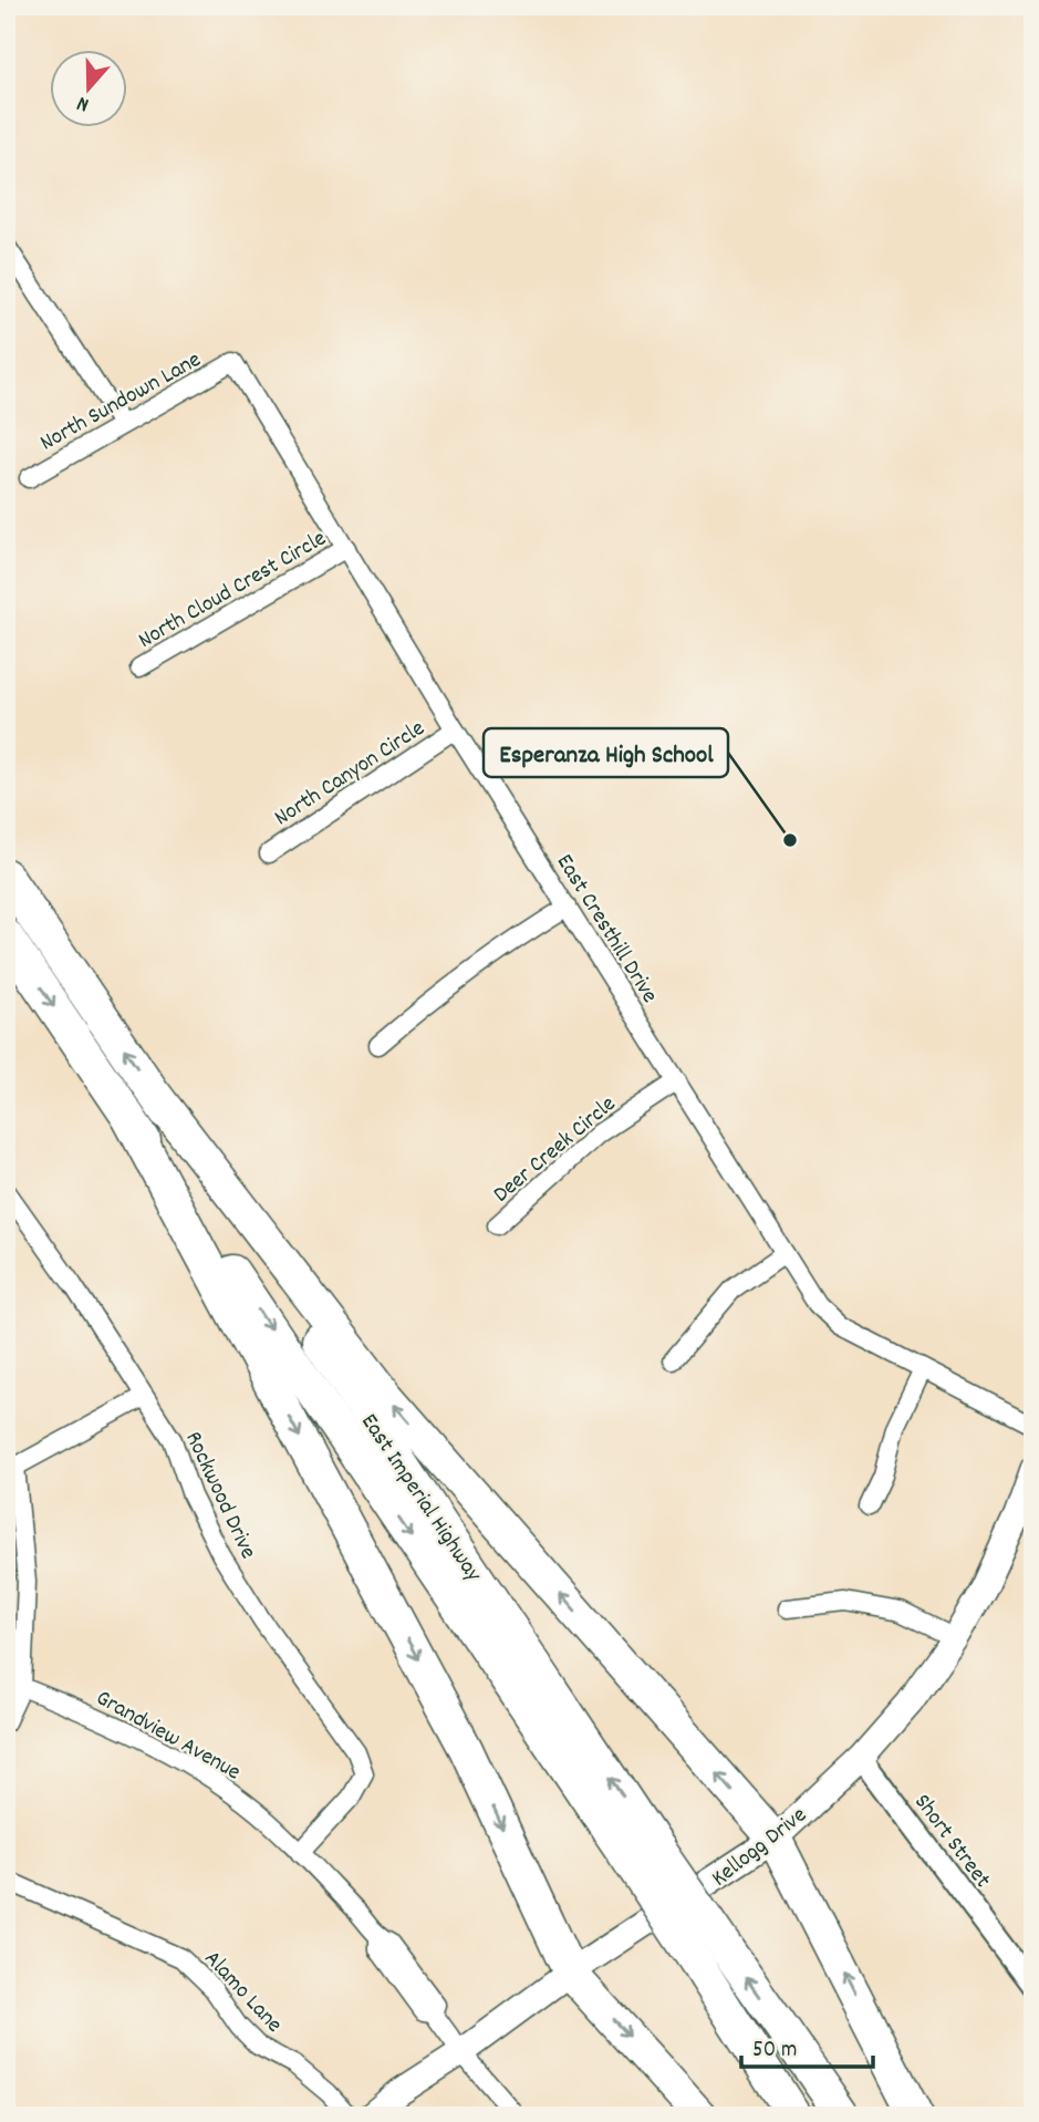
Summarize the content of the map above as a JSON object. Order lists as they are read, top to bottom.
{
  "streets": {
    "highway": ["East Imperial Highway"],
    "main road": ["Kellogg Drive"],
    "street": [
      "North Sundown Lane",
      "North Cloud Crest Circle",
      "North Canyon Circle",
      "East Cresthill Drive",
      "Deer Creek Circle",
      "Rockwood Drive",
      "Grandview Avenue",
      "Short Street",
      "Alamo Lane"
    ]
  },
  "crossings": [
    ["North Sundown Lane", "East Cresthill Drive"],
    ["North Cloud Crest Circle", "East Cresthill Drive"],
    ["North Canyon Circle", "East Cresthill Drive"],
    ["East Cresthill Drive", "Deer Creek Circle"],
    ["Rockwood Drive", "Grandview Avenue"],
    ["Grandview Avenue", "Kellogg Drive"],
    ["Short Street", "Kellogg Drive"]
  ],
  "places": ["Esperanza High School"],
  "scale_bar": "50 m",
  "north": "bottom"
}
